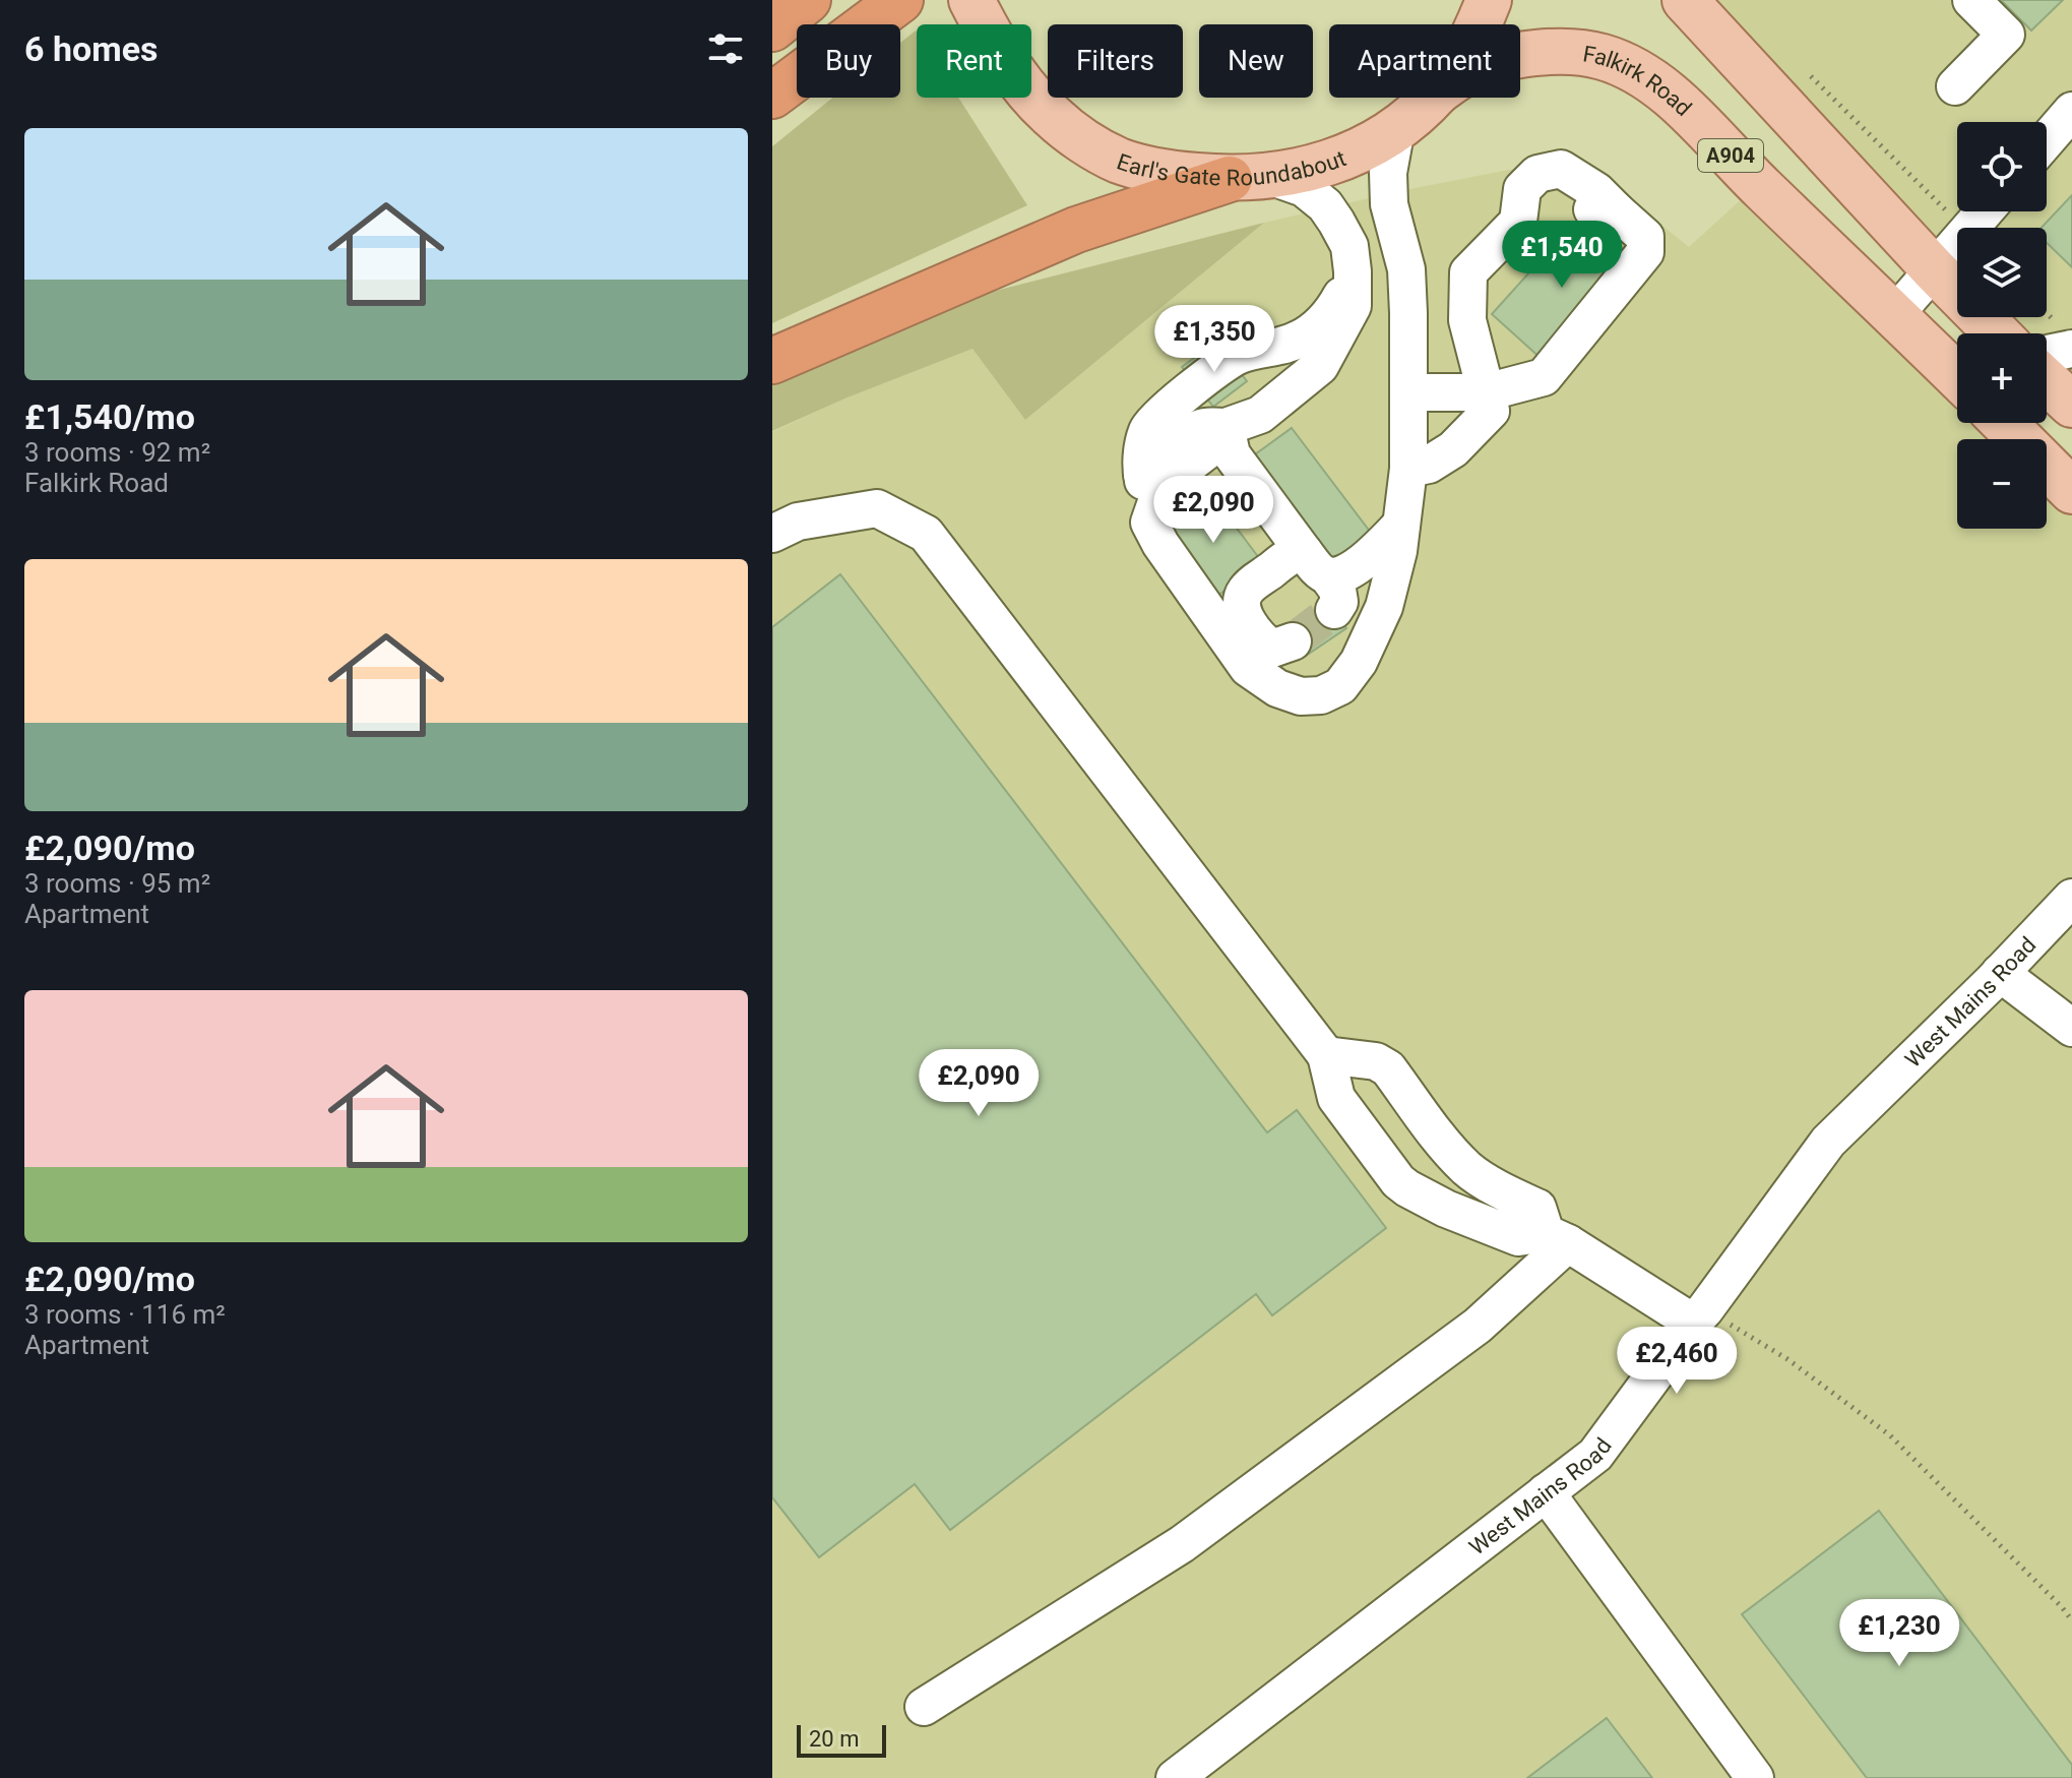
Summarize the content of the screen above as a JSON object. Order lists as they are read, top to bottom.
{
  "streets": {
    "main road": ["Falkirk Road", "Earl's Gate Roundabout", "A904"],
    "street": ["West Mains Road"]
  },
  "scale_bar": "20 m",
  "page": {
    "heading": "6 homes",
    "chip": [
      "Buy",
      "Rent",
      "Filters",
      "New",
      "Apartment"
    ],
    "list": [
      {
        "name": "£1,540/mo",
        "note": "3 rooms · 92 m² · Falkirk Road"
      },
      {
        "name": "£2,090/mo",
        "note": "3 rooms · 95 m² · Apartment"
      },
      {
        "name": "£2,090/mo",
        "note": "3 rooms · 116 m² · Apartment"
      }
    ],
    "map_buttons": ["+", "−"],
    "price": [
      "£1,540",
      "£1,350",
      "£2,090",
      "£2,090",
      "£2,460",
      "£1,230"
    ],
    "scale": "20 m"
  }
}
